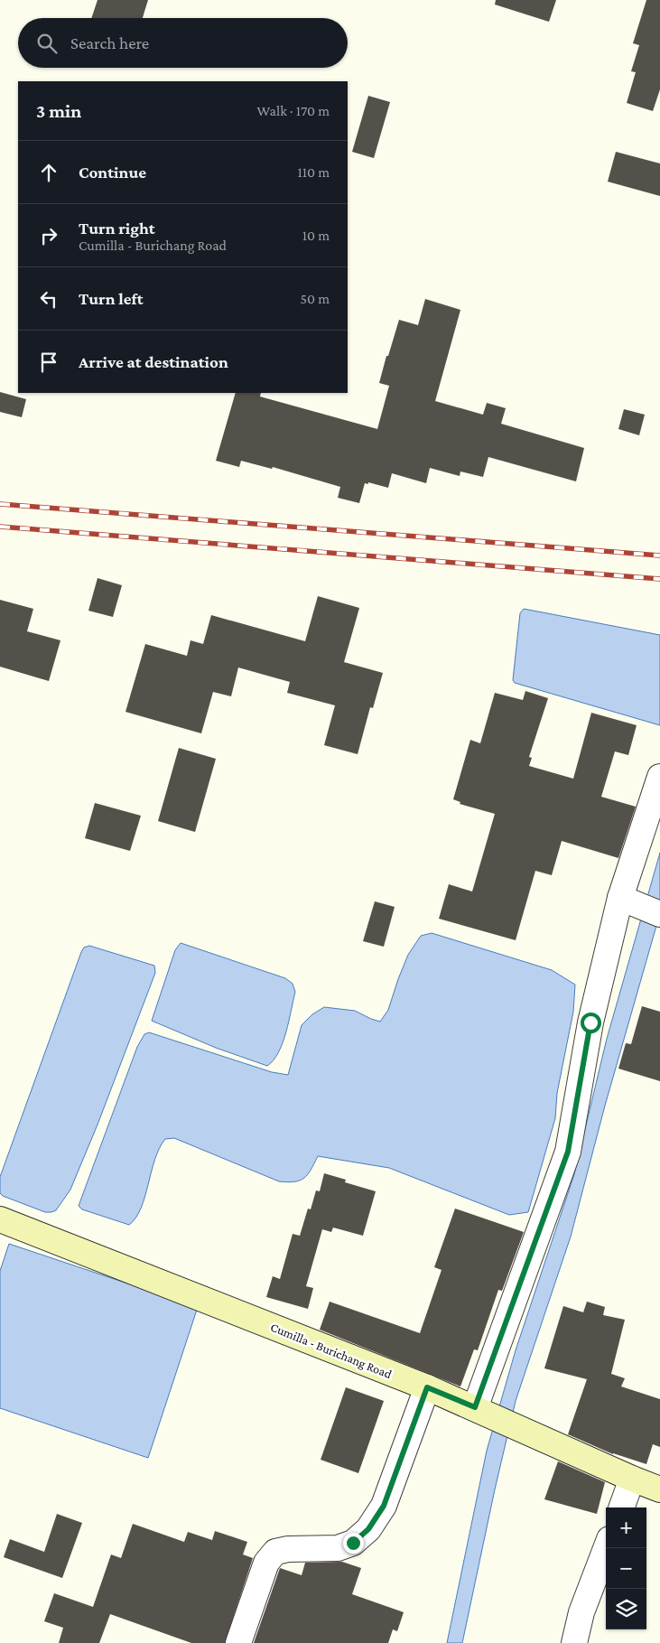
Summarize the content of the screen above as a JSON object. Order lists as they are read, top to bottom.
{
  "streets": {
    "main road": ["Cumilla - Burichang Road"]
  },
  "page": {
    "search": "Search here",
    "heading": ["3 min", "Walk · 170 m"],
    "list": [
      ["Continue", "110 m"],
      ["Turn right", "Cumilla - Burichang Road", "10 m"],
      ["Turn left", "50 m"],
      "Arrive at destination"
    ],
    "map_buttons": ["+", "−"]
  }
}
